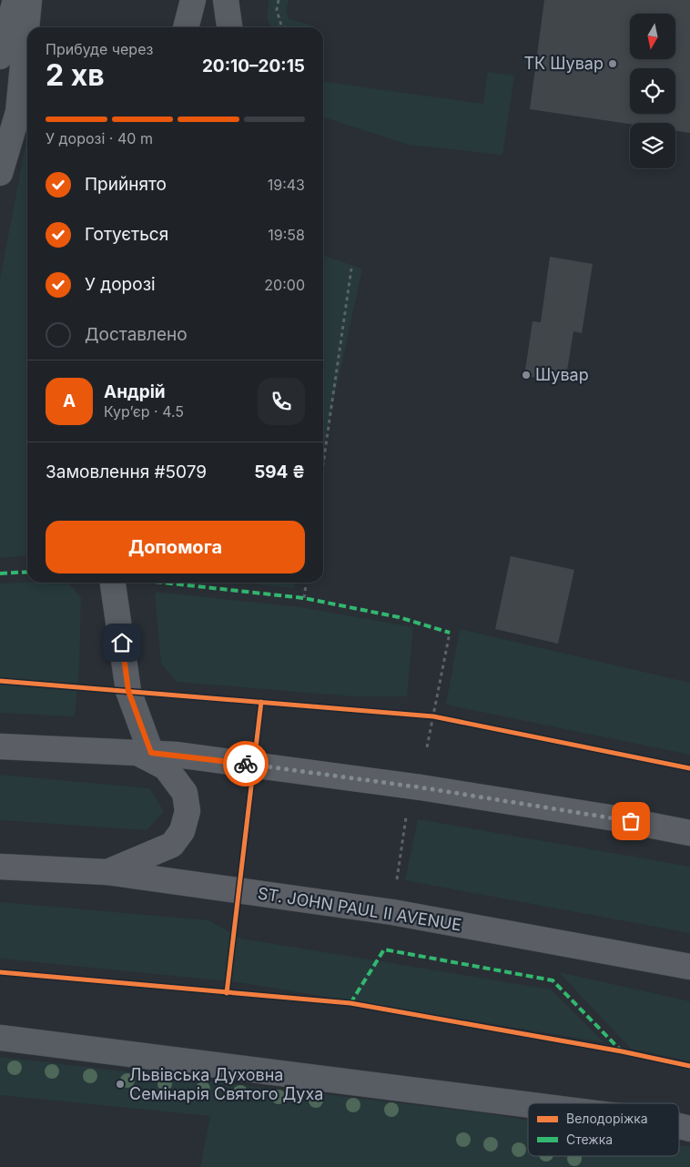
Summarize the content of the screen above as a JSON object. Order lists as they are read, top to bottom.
{
  "streets": {
    "main road": ["ST. JOHN PAUL II AVENUE"]
  },
  "places": ["ТК Шувар", "Шувар", "Львівська Духовна Семінарія Святого Духа"],
  "legend": ["Велодоріжка", "Стежка"],
  "north": "bottom",
  "page": {
    "heading": ["2 хв", "Прибуде через", "20:10–20:15"],
    "panel": [
      "Андрій",
      "Кур’єр · 4.5",
      "Замовлення #5079",
      "594 ₴"
    ],
    "bar": "У дорозі · 40 m",
    "list": [
      ["Прийнято", "19:43"],
      ["Готується", "19:58"],
      ["У дорозі", "20:00"],
      "Доставлено"
    ],
    "round": "А",
    "buttons": "Допомога"
  }
}
